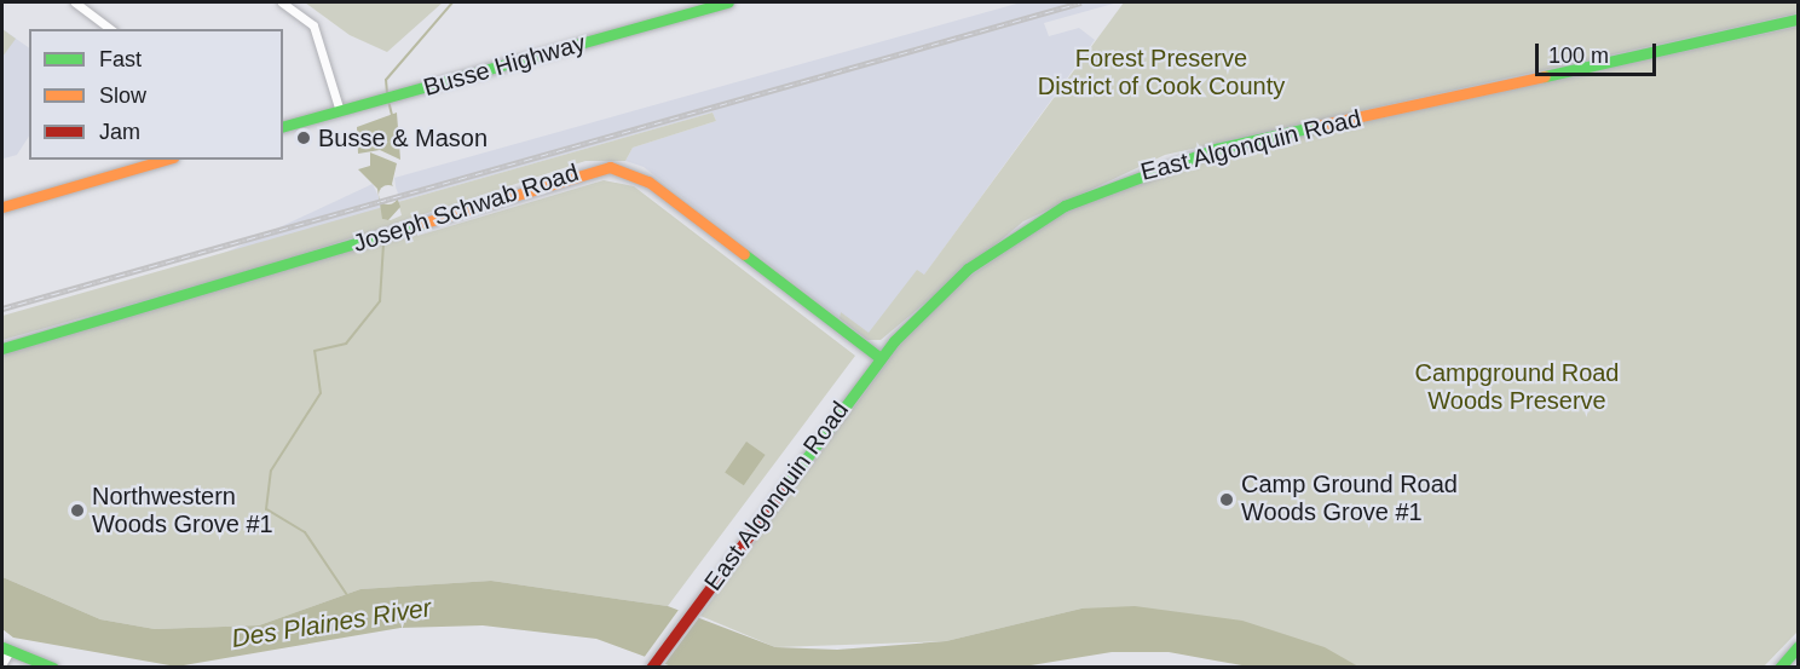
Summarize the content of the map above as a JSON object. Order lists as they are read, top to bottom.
{
  "streets": {
    "main road": ["Busse Highway", "East Algonquin Road", "Joseph Schwab Road"]
  },
  "crossings": [
    ["East Algonquin Road", "Joseph Schwab Road"]
  ],
  "water": ["Des Plaines River"],
  "parks": ["Forest Preserve District of Cook County", "Campground Road Woods Preserve"],
  "places": ["Busse & Mason", "Camp Ground Road Woods Grove #1", "Northwestern Woods Grove #1"],
  "legend": ["Fast", "Slow", "Jam"],
  "scale_bar": "100 m"
}
